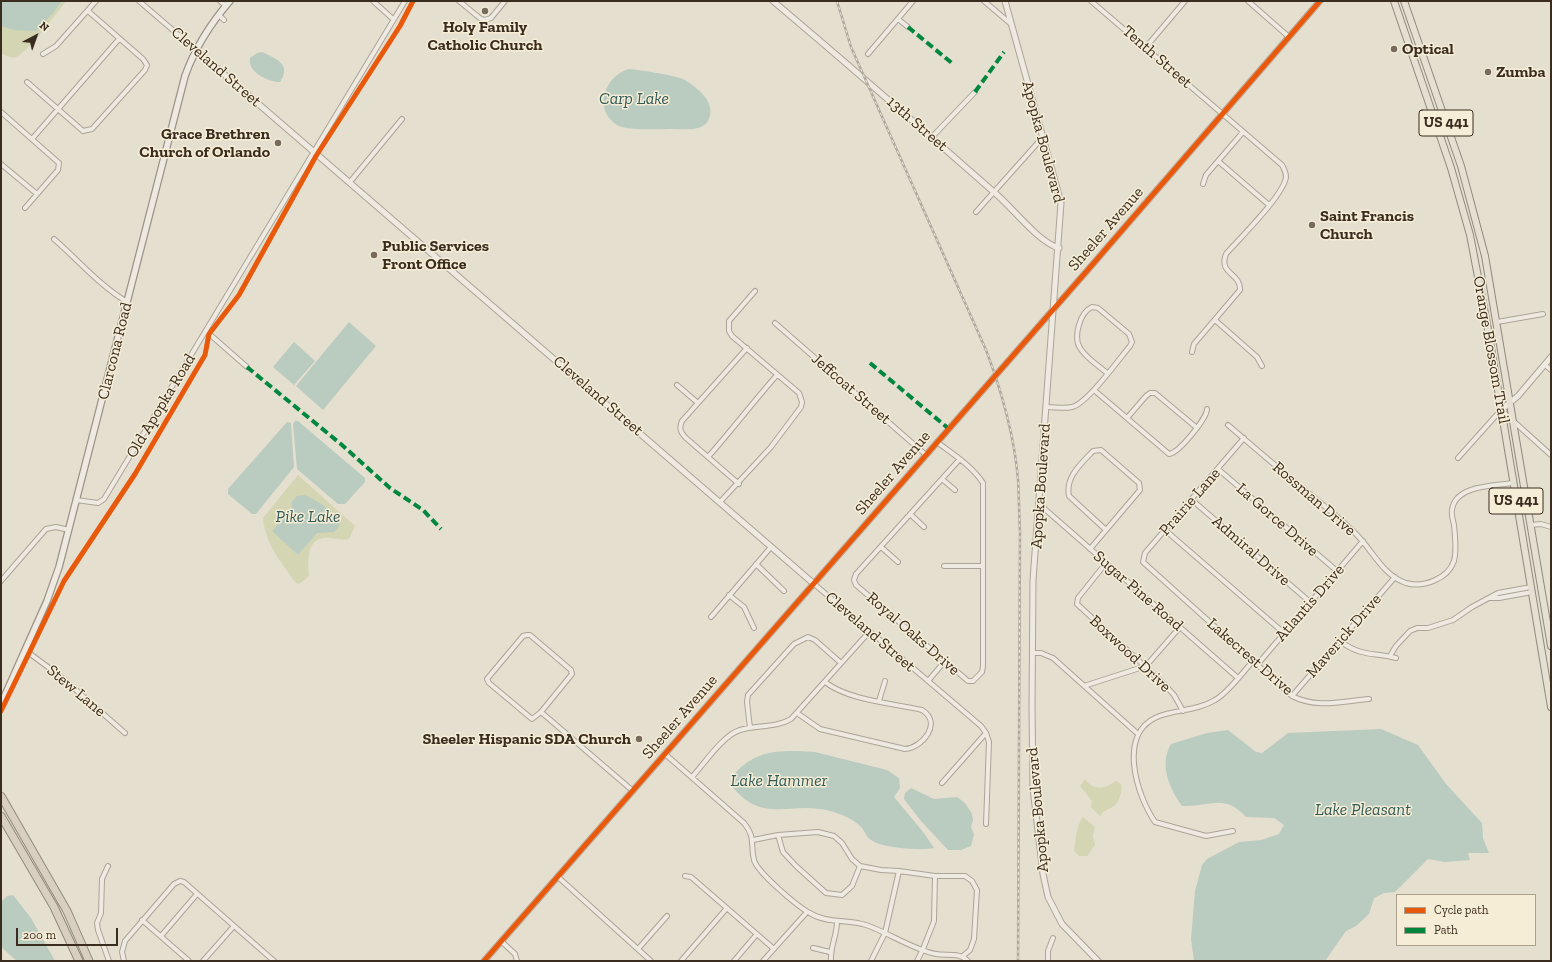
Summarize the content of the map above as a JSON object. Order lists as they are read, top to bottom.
{
  "streets": {
    "main road": ["US 441", "Orange Blossom Trail", "Clarcona Road"],
    "street": [
      "Tenth Street",
      "Cleveland Street",
      "13th Street",
      "Apopka Boulevard",
      "Sheeler Avenue",
      "Jeffcoat Street",
      "Old Apopka Road",
      "Rossman Drive",
      "Prairie Lane",
      "La Gorce Drive",
      "Admiral Drive",
      "Sugar Pine Road",
      "Atlantis Drive",
      "Royal Oaks Drive",
      "Maverick Drive",
      "Boxwood Drive",
      "Lakecrest Drive",
      "Stew Lane"
    ]
  },
  "crossings": [
    ["Tenth Street", "Sheeler Avenue"],
    ["Cleveland Street", "Sheeler Avenue"],
    ["Cleveland Street", "Clarcona Road"],
    ["Cleveland Street", "Old Apopka Road"],
    ["13th Street", "Apopka Boulevard"],
    ["Apopka Boulevard", "Sheeler Avenue"],
    ["Apopka Boulevard", "Sugar Pine Road"],
    ["Sheeler Avenue", "Jeffcoat Street"],
    ["Sheeler Avenue", "Royal Oaks Drive"],
    ["Clarcona Road", "Old Apopka Road"],
    ["Clarcona Road", "Stew Lane"],
    ["Rossman Drive", "Prairie Lane"],
    ["Rossman Drive", "Atlantis Drive"],
    ["Rossman Drive", "Maverick Drive"],
    ["Prairie Lane", "La Gorce Drive"],
    ["Prairie Lane", "Admiral Drive"],
    ["Prairie Lane", "Lakecrest Drive"],
    ["La Gorce Drive", "Atlantis Drive"],
    ["Admiral Drive", "Atlantis Drive"],
    ["Sugar Pine Road", "Boxwood Drive"],
    ["Atlantis Drive", "Lakecrest Drive"],
    ["Maverick Drive", "Lakecrest Drive"]
  ],
  "water": [
    "Carp Lake",
    "Pike Lake",
    "Lake Hammer",
    "Lake Pleasant"
  ],
  "places": [
    "Holy Family Catholic Church",
    "Optical",
    "Zumba",
    "Grace Brethren Church of Orlando",
    "Saint Francis Church",
    "Public Services Front Office",
    "Sheeler Hispanic SDA Church"
  ],
  "legend": ["Cycle path", "Path"],
  "scale_bar": "200 m",
  "north": "top right"
}
